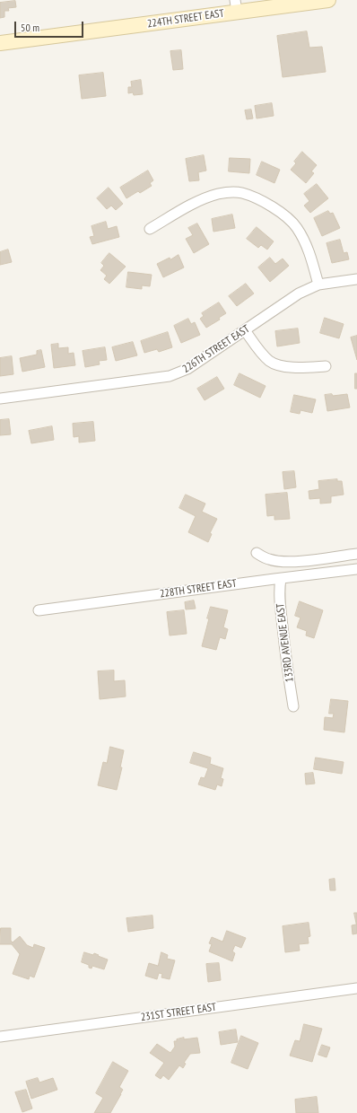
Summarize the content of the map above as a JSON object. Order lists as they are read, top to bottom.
{
  "streets": {
    "main road": ["224TH STREET EAST"],
    "street": [
      "226TH STREET EAST",
      "228TH STREET EAST",
      "133RD AVENUE EAST",
      "231ST STREET EAST"
    ]
  },
  "crossings": [
    ["228TH STREET EAST", "133RD AVENUE EAST"]
  ],
  "scale_bar": "50 m"
}
